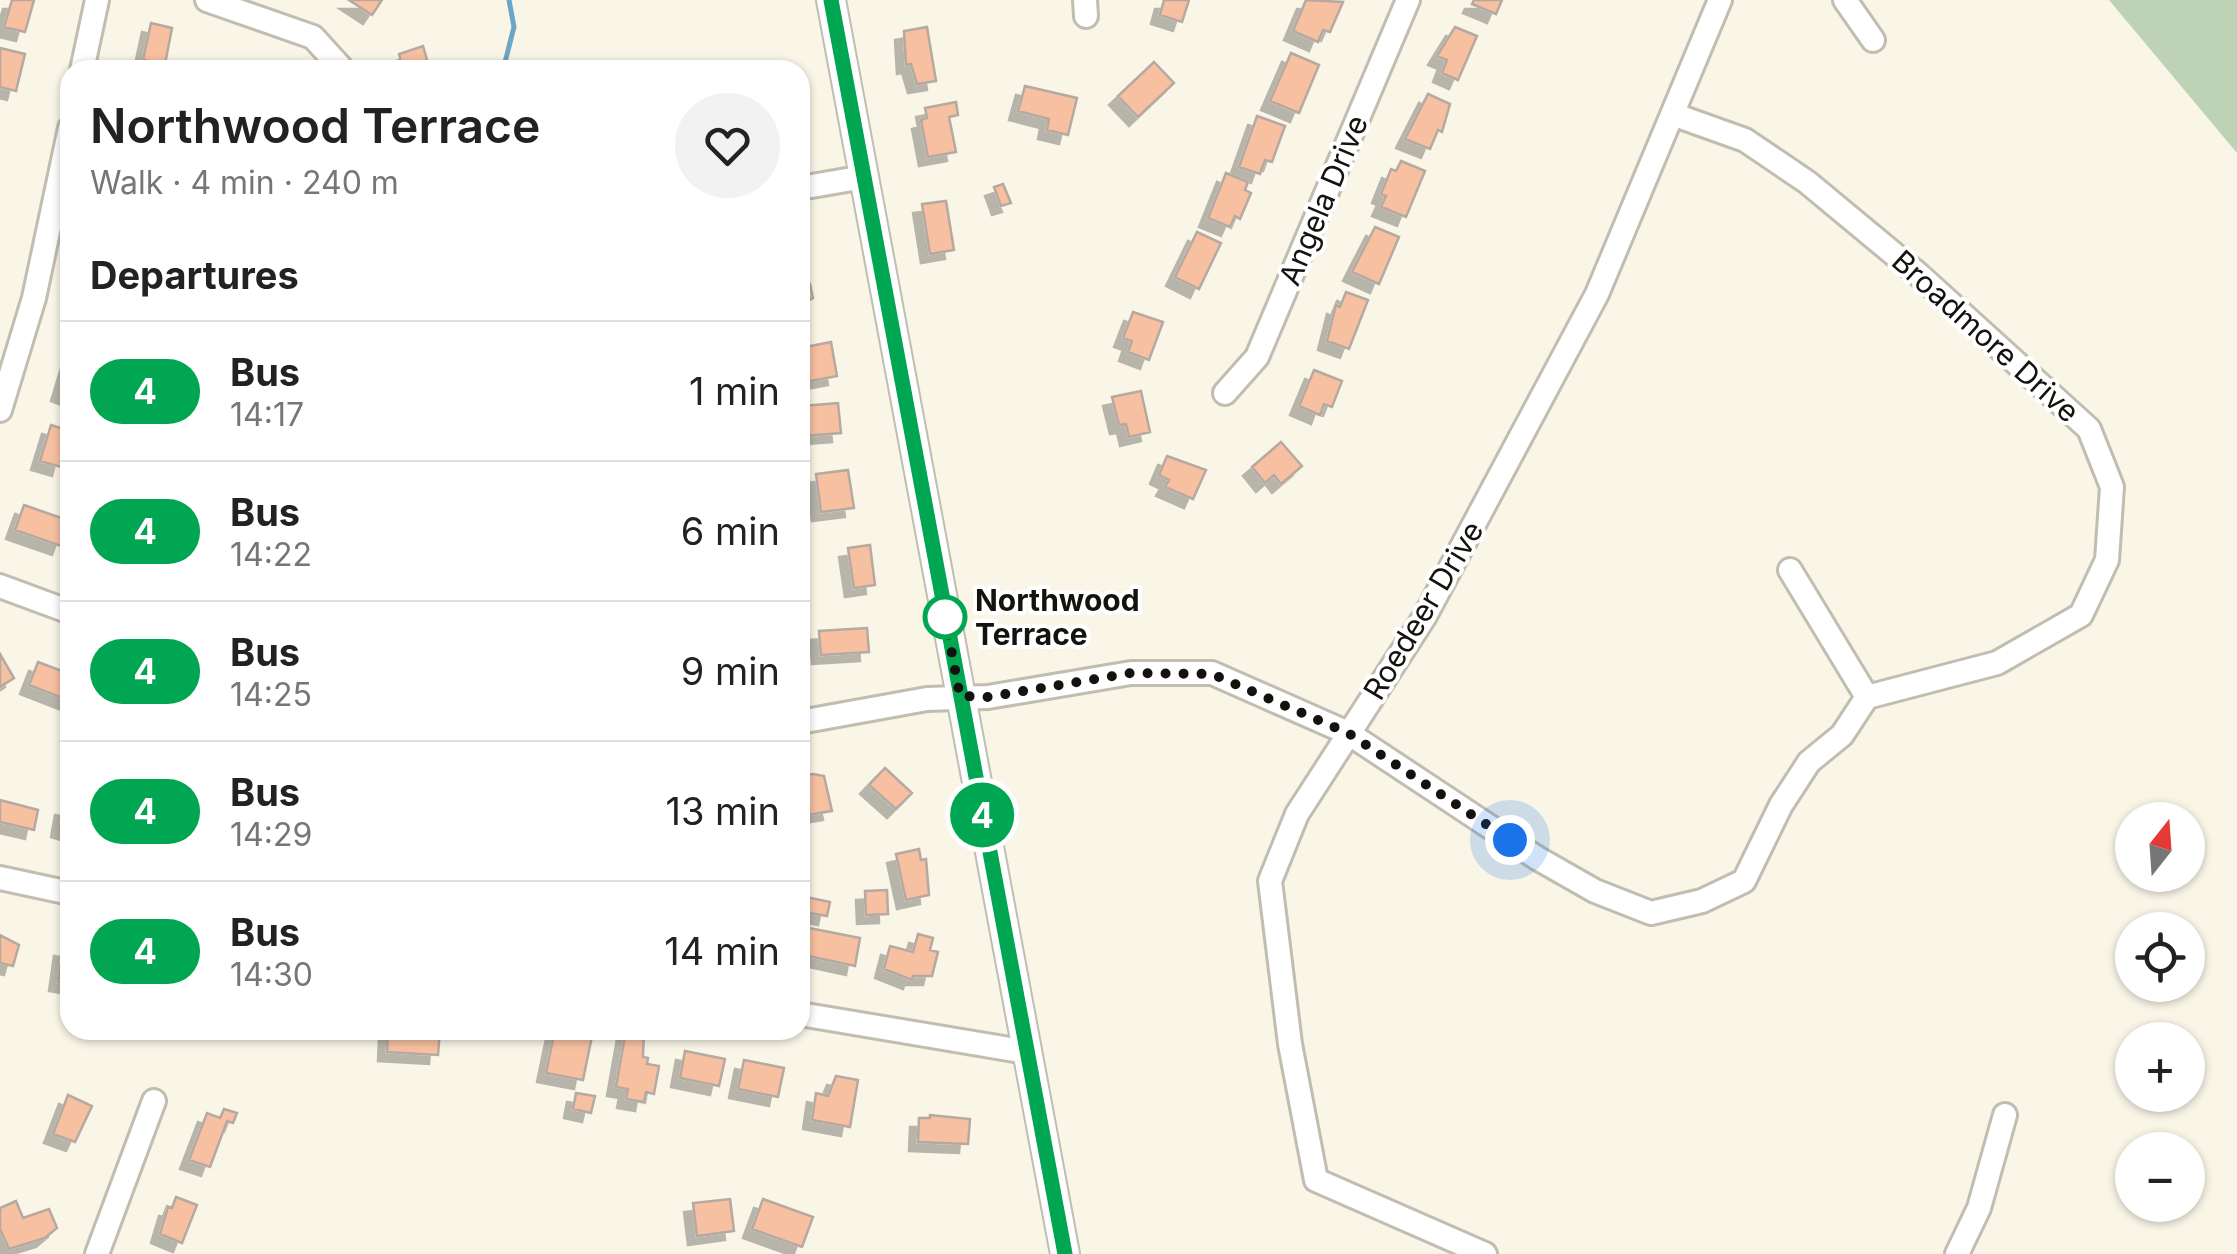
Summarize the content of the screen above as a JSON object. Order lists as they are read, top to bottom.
{
  "streets": {
    "street": ["Angela Drive", "Broadmore Drive", "Roedeer Drive"]
  },
  "crossings": [
    ["Broadmore Drive", "Roedeer Drive"]
  ],
  "places": ["Northwood Terrace"],
  "lines": ["bus line 4"],
  "north": "top",
  "page": {
    "on_map": "4",
    "heading": [
      ["Northwood Terrace", "Walk · 4 min · 240 m"],
      "Departures"
    ],
    "list": [
      {
        "mark": "4",
        "name": "Bus",
        "note": "14:17",
        "value": "1 min"
      },
      {
        "mark": "4",
        "name": "Bus",
        "note": "14:22",
        "value": "6 min"
      },
      {
        "mark": "4",
        "name": "Bus",
        "note": "14:25",
        "value": "9 min"
      },
      {
        "mark": "4",
        "name": "Bus",
        "note": "14:29",
        "value": "13 min"
      },
      {
        "mark": "4",
        "name": "Bus",
        "note": "14:30",
        "value": "14 min"
      }
    ],
    "map_buttons": ["+", "−"]
  }
}
